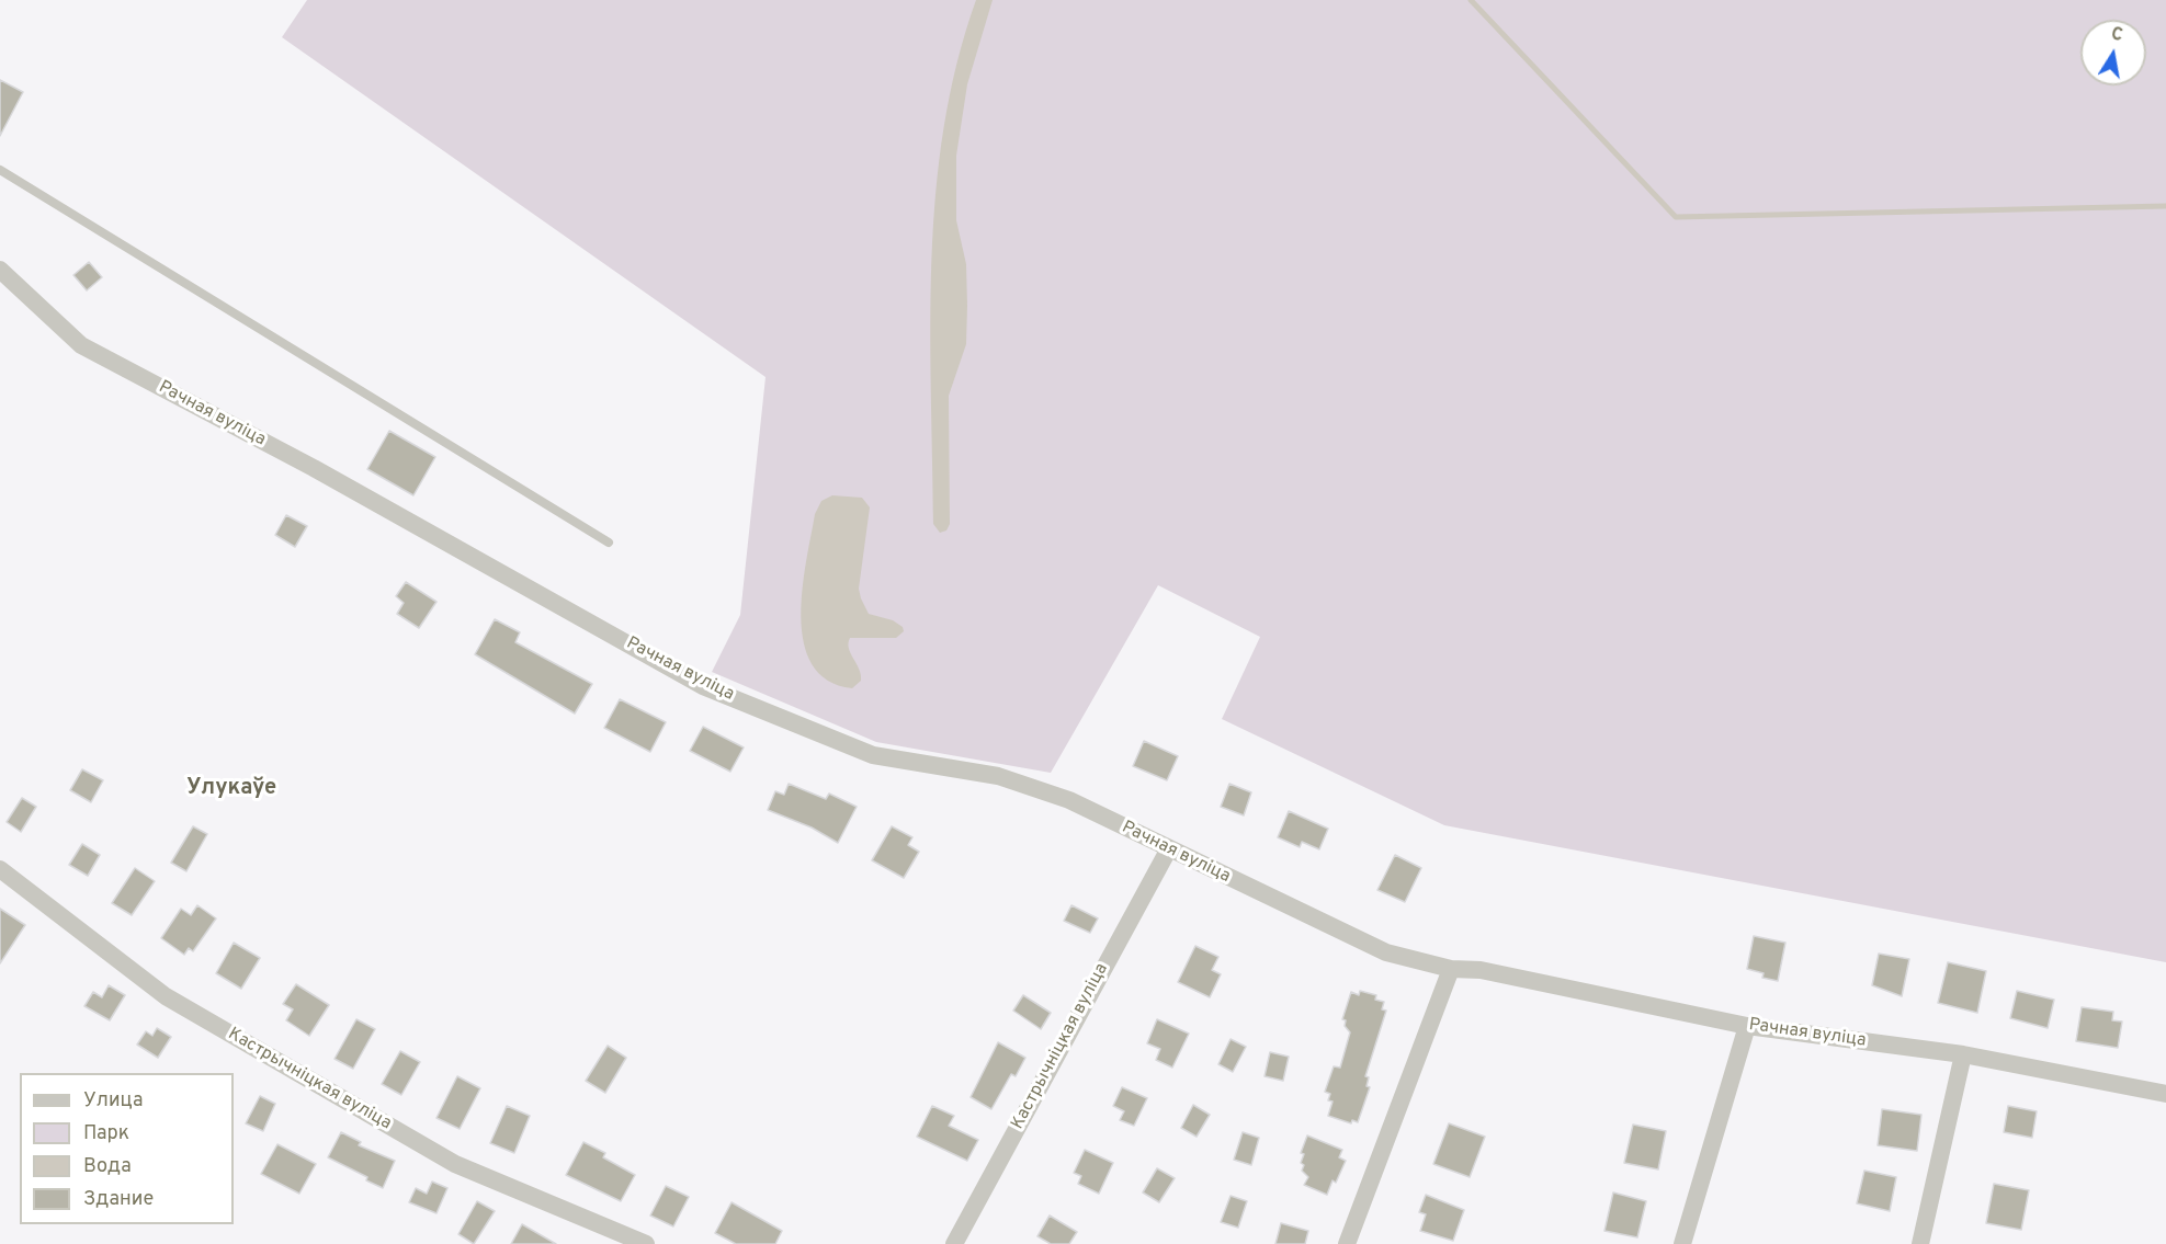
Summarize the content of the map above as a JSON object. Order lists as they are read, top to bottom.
{
  "streets": {
    "street": ["Рачная вуліца", "Кастрычніцкая вуліца"]
  },
  "crossings": [
    ["Рачная вуліца", "Кастрычніцкая вуліца"]
  ],
  "districts": ["Улукаўе"],
  "legend": [
    "Улица",
    "Парк",
    "Вода",
    "Здание"
  ],
  "north": "top"
}
